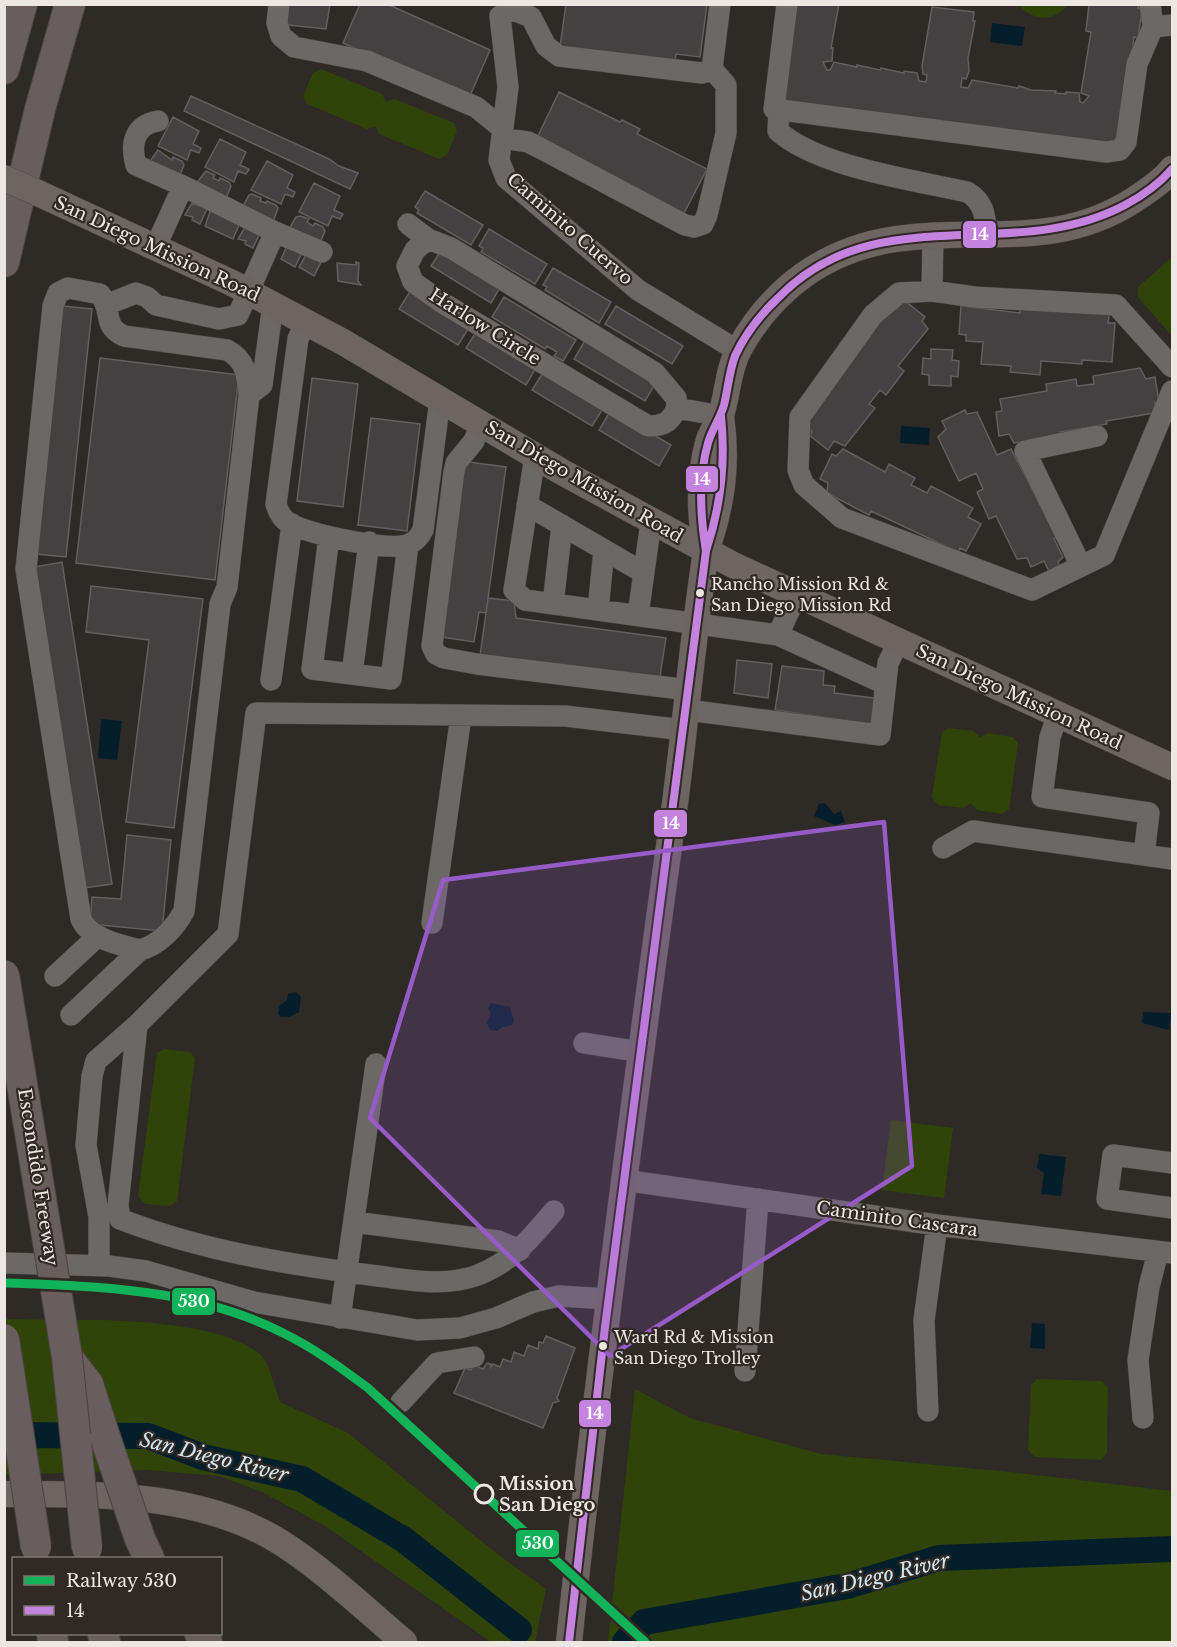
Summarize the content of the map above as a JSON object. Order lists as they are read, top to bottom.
{
  "streets": {
    "highway": ["Escondido Freeway"],
    "main road": ["San Diego Mission Road"],
    "street": ["Caminito Cuervo", "Harlow Circle", "Caminito Cascara"]
  },
  "water": ["San Diego River"],
  "places": ["Rancho Mission Rd & San Diego Mission Rd", "Ward Rd & Mission San Diego Trolley", "Mission San Diego"],
  "lines": ["transit line 14", "rail line 530"],
  "legend": ["Railway 530", "14"]
}
